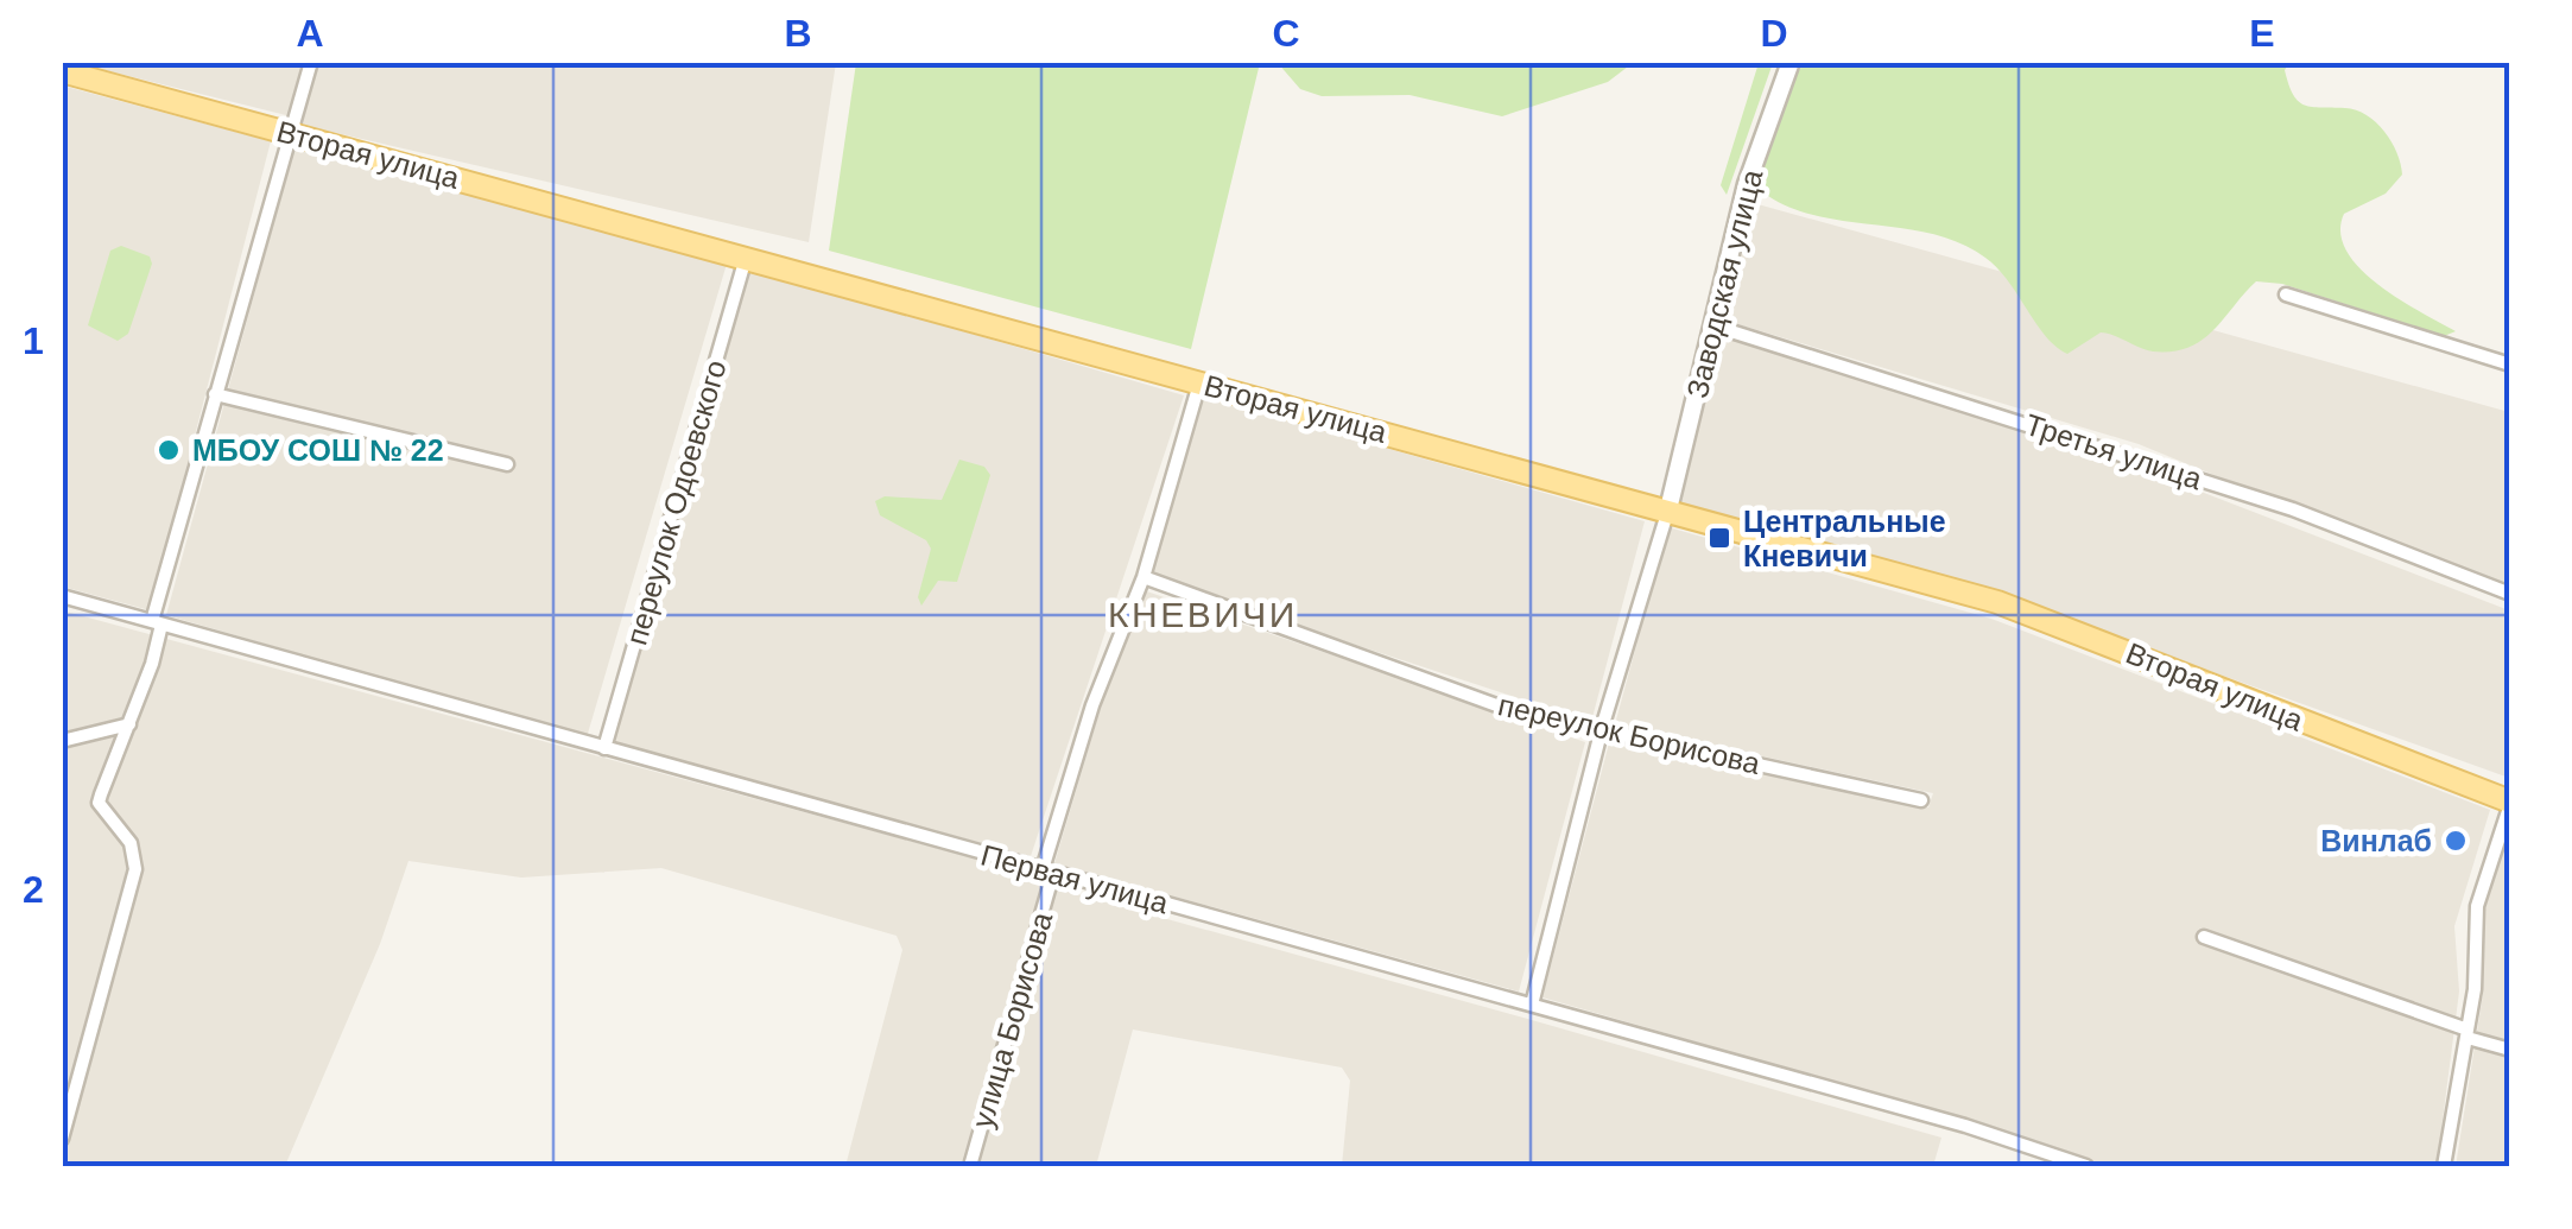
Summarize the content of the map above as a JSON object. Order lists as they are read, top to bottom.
{
  "streets": {
    "main road": ["Вторая улица"],
    "street": [
      "Заводская улица",
      "Третья улица",
      "переулок Одоевского",
      "переулок Борисова",
      "Первая улица",
      "улица Борисова"
    ]
  },
  "crossings": [
    ["Вторая улица", "Заводская улица"],
    ["Вторая улица", "переулок Одоевского"],
    ["Заводская улица", "Третья улица"],
    ["переулок Одоевского", "Первая улица"],
    ["Первая улица", "улица Борисова"]
  ],
  "districts": ["КНЕВИЧИ"],
  "places": {
    "other": ["МБОУ СОШ № 22", "Винлаб"],
    "transit": ["Центральные Кневичи"]
  },
  "grid": {
    "columns": [
      "A",
      "B",
      "C",
      "D",
      "E"
    ],
    "rows": ["1", "2"]
  }
}
